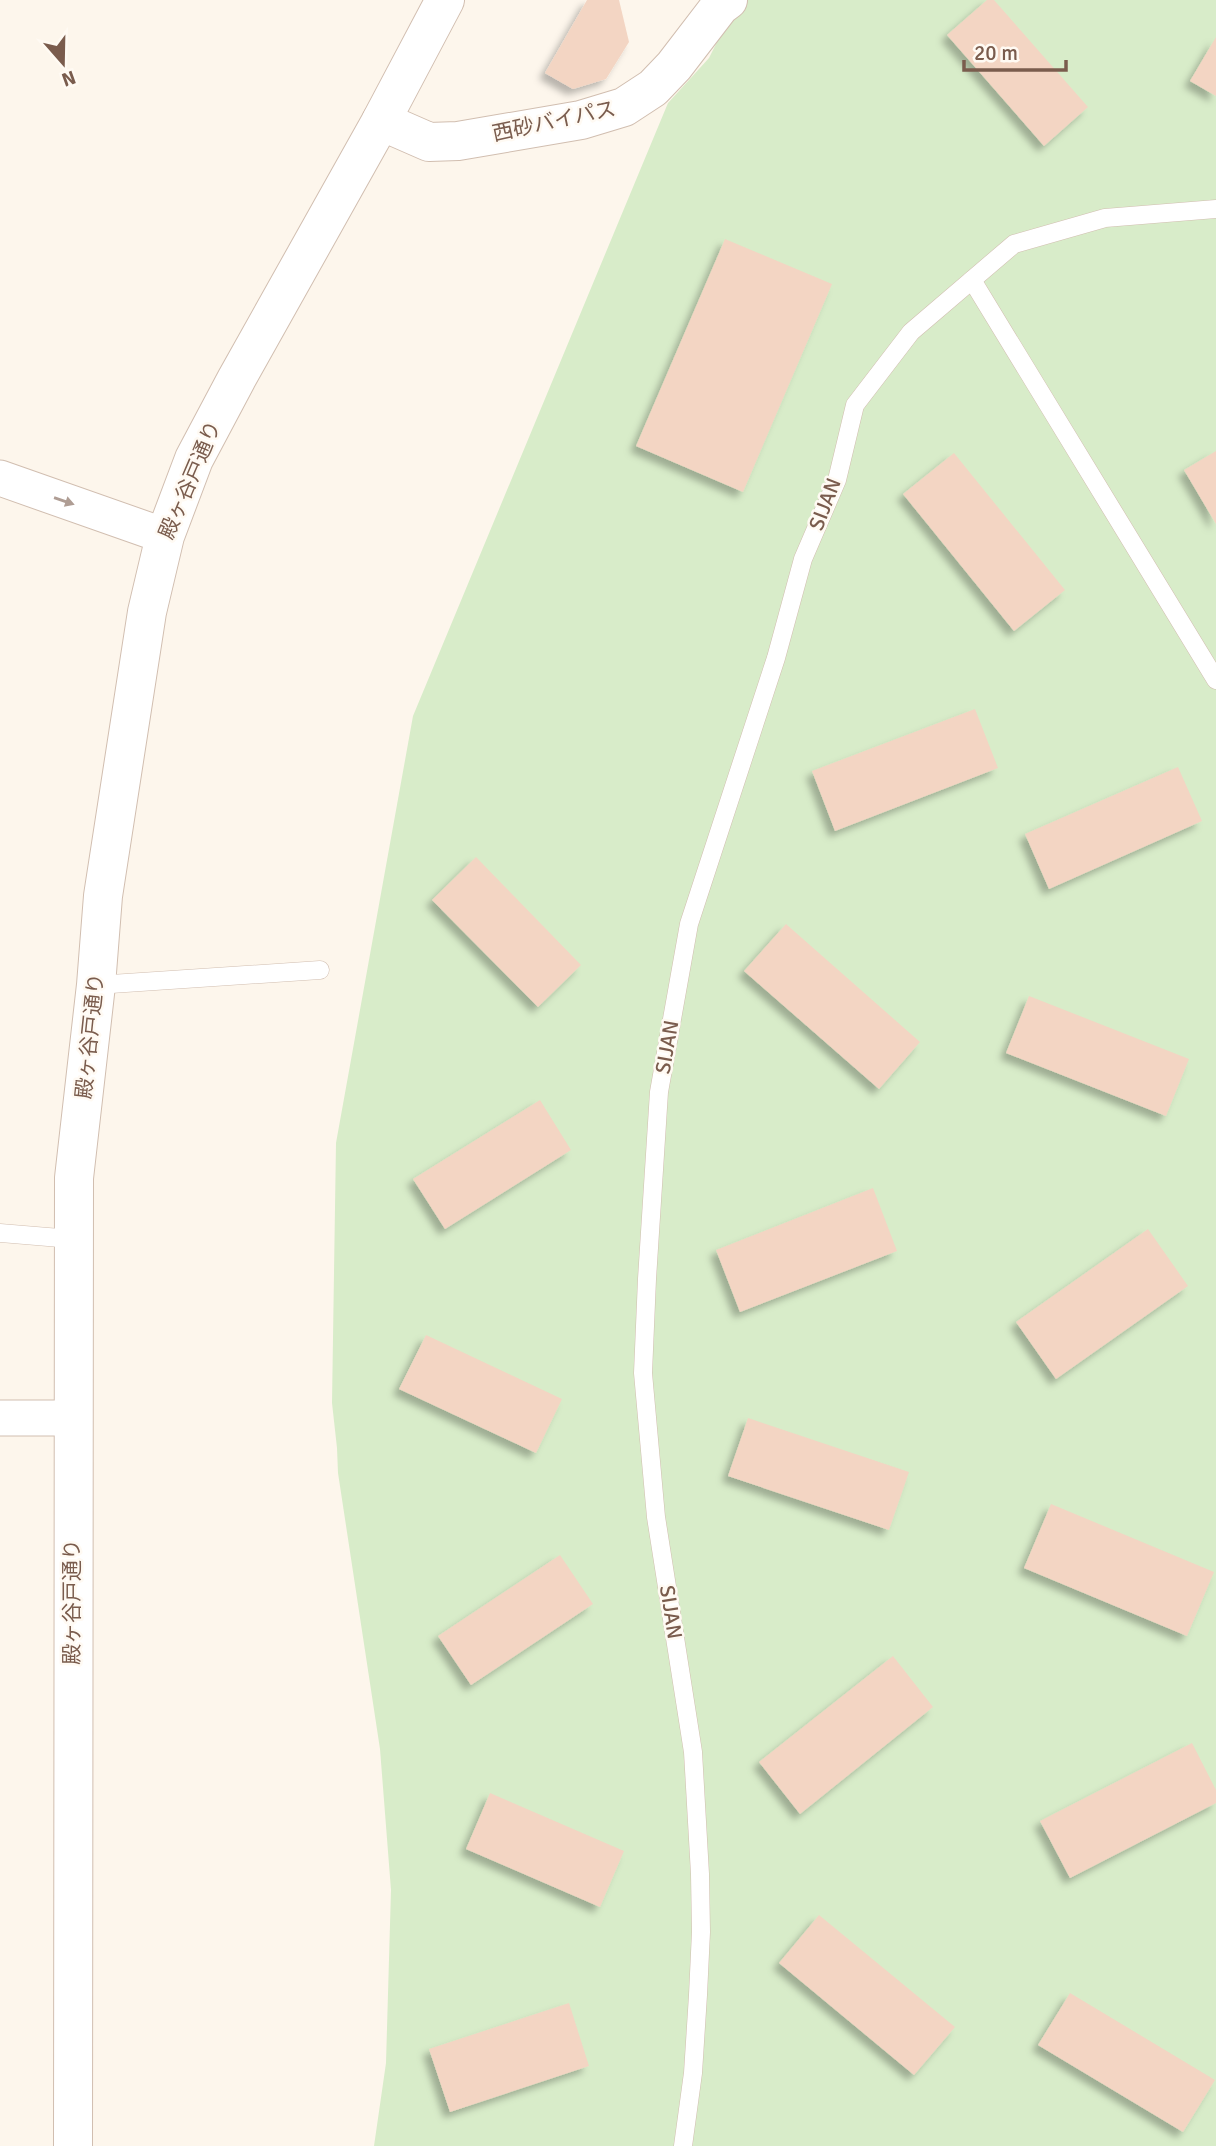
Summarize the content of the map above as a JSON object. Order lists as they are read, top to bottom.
{
  "streets": {
    "street": ["西砂バイパス", "殿ヶ谷戸通り"],
    "lane": ["SIJAN"]
  },
  "crossings": [
    ["西砂バイパス", "殿ヶ谷戸通り"]
  ],
  "scale_bar": "20 m",
  "north": "bottom"
}
